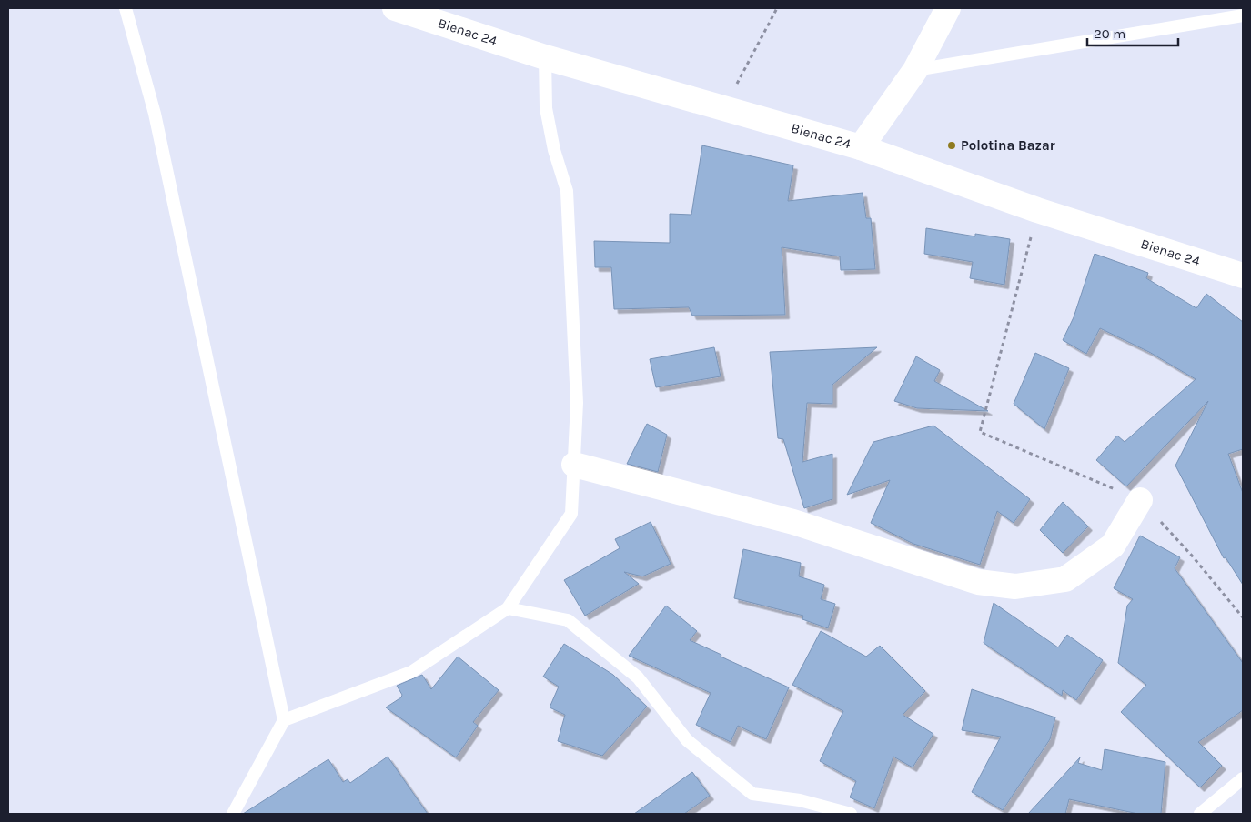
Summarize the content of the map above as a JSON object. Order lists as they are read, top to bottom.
{
  "streets": {
    "street": ["Bienac 24"]
  },
  "places": ["Polotina Bazar"],
  "scale_bar": "20 m"
}
